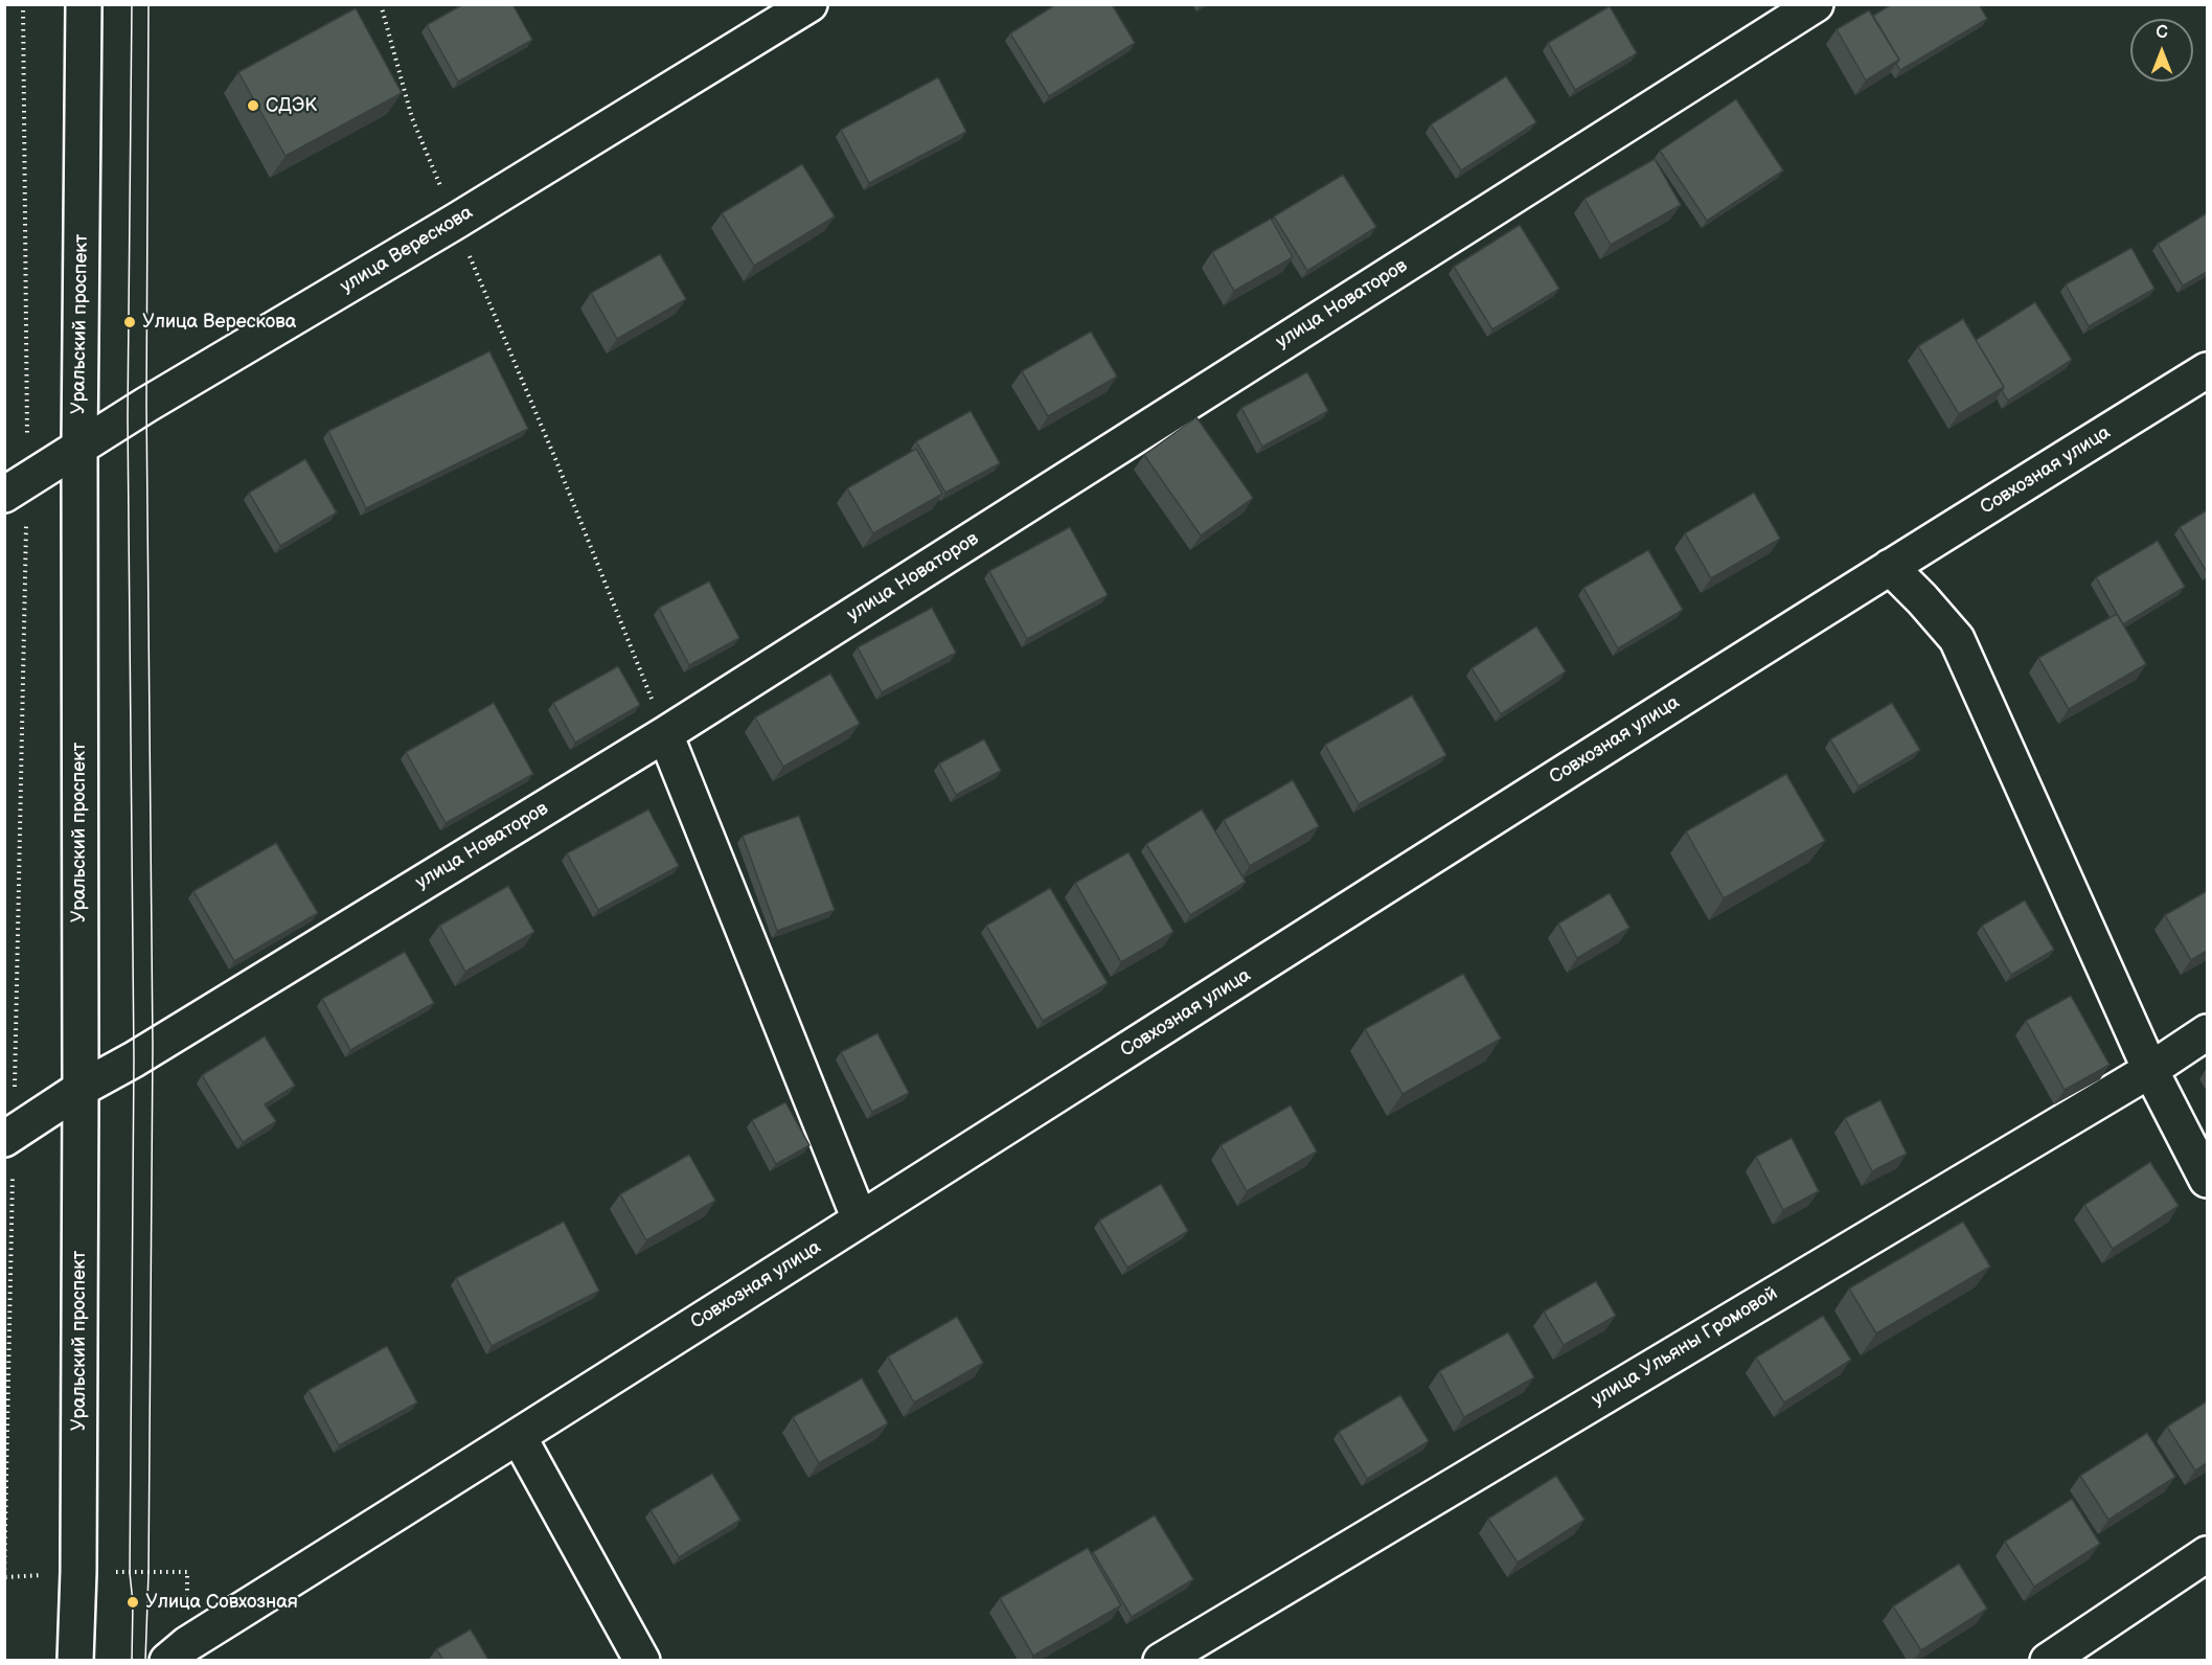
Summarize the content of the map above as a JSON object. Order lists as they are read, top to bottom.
{
  "streets": {
    "street": [
      "улица Верескова",
      "улица Новаторов",
      "Уральский проспект",
      "Совхозная улица",
      "улица Ульяны Громовой"
    ]
  },
  "crossings": [
    ["улица Верескова", "Уральский проспект"],
    ["улица Новаторов", "Уральский проспект"]
  ],
  "places": ["СДЭК", "Улица Верескова", "Улица Совхозная"],
  "north": "top"
}
